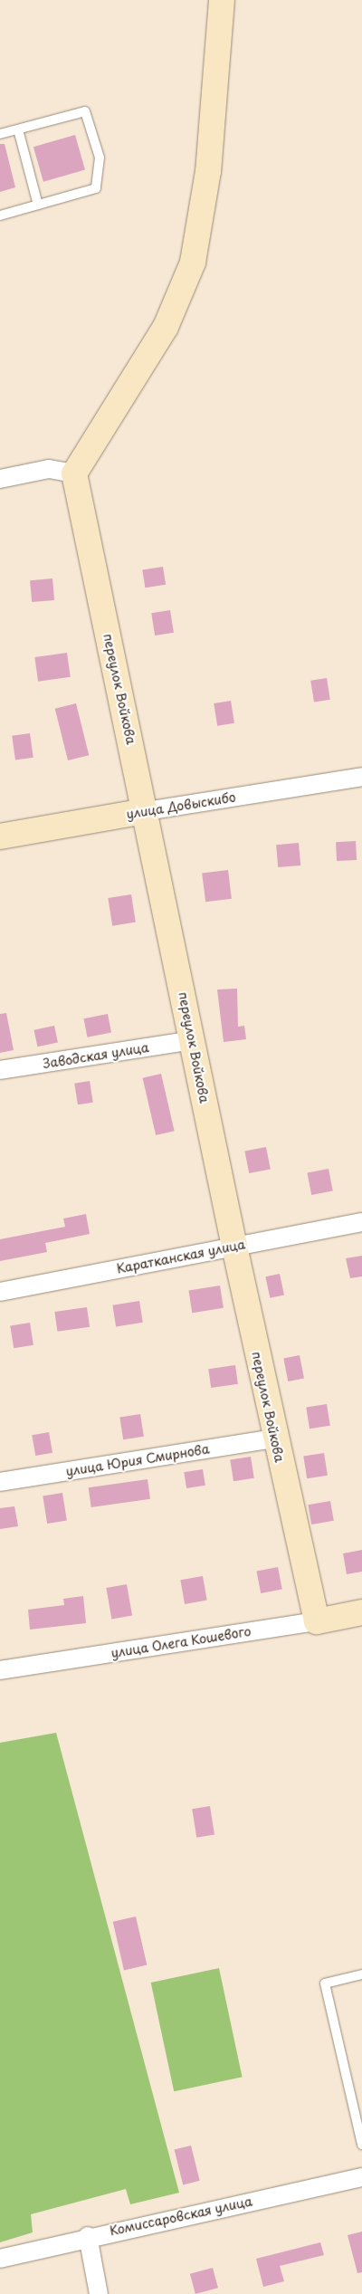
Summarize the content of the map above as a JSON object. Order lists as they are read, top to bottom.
{
  "streets": {
    "street": [
      "переулок Войкова",
      "улица Довыскибо",
      "Заводская улица",
      "Каратканская улица",
      "улица Юрия Смирнова",
      "улица Олега Кошевого",
      "Комиссаровская улица"
    ]
  },
  "crossings": [
    ["переулок Войкова", "улица Довыскибо"],
    ["переулок Войкова", "Заводская улица"],
    ["переулок Войкова", "Каратканская улица"],
    ["переулок Войкова", "улица Юрия Смирнова"],
    ["переулок Войкова", "улица Олега Кошевого"]
  ]
}
